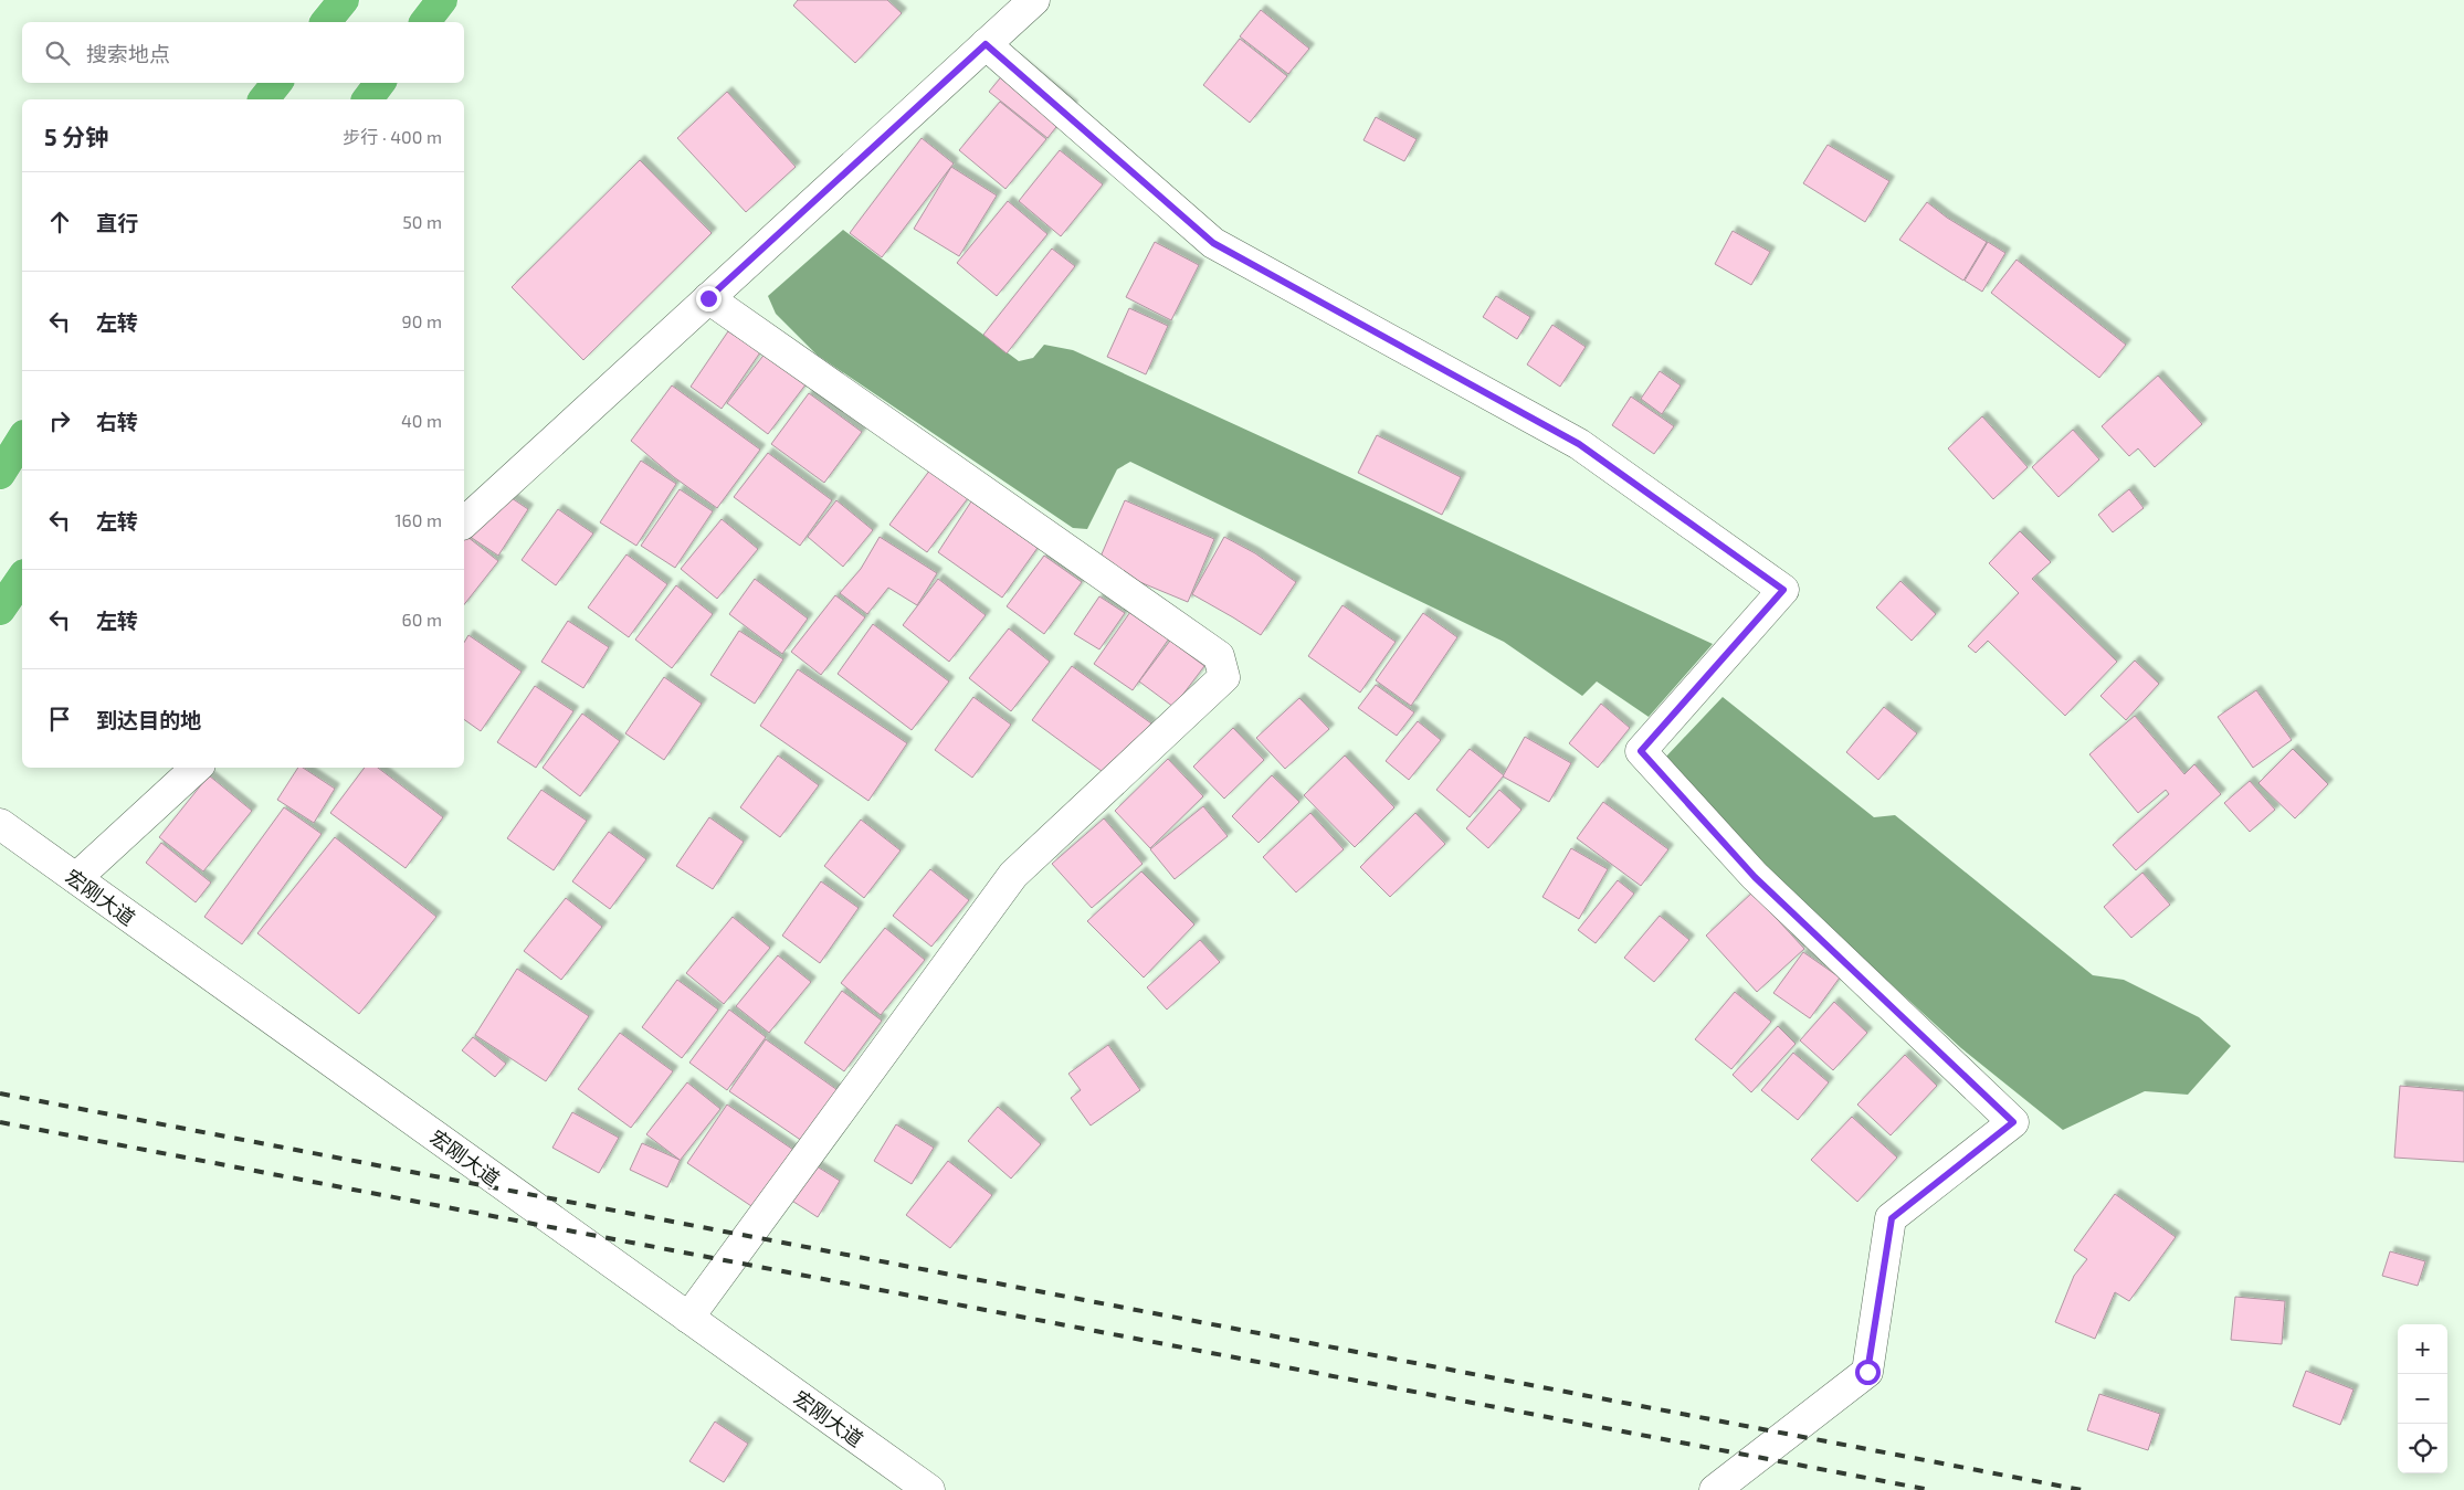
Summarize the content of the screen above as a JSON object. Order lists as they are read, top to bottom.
{
  "streets": {
    "street": ["宏刚大道"]
  },
  "page": {
    "search": "搜索地点",
    "heading": ["5 分钟", "步行 · 400 m"],
    "list": [
      ["直行", "50 m"],
      ["左转", "90 m"],
      ["右转", "40 m"],
      ["左转", "160 m"],
      ["左转", "60 m"],
      "到达目的地"
    ],
    "map_buttons": ["+", "−"]
  }
}
